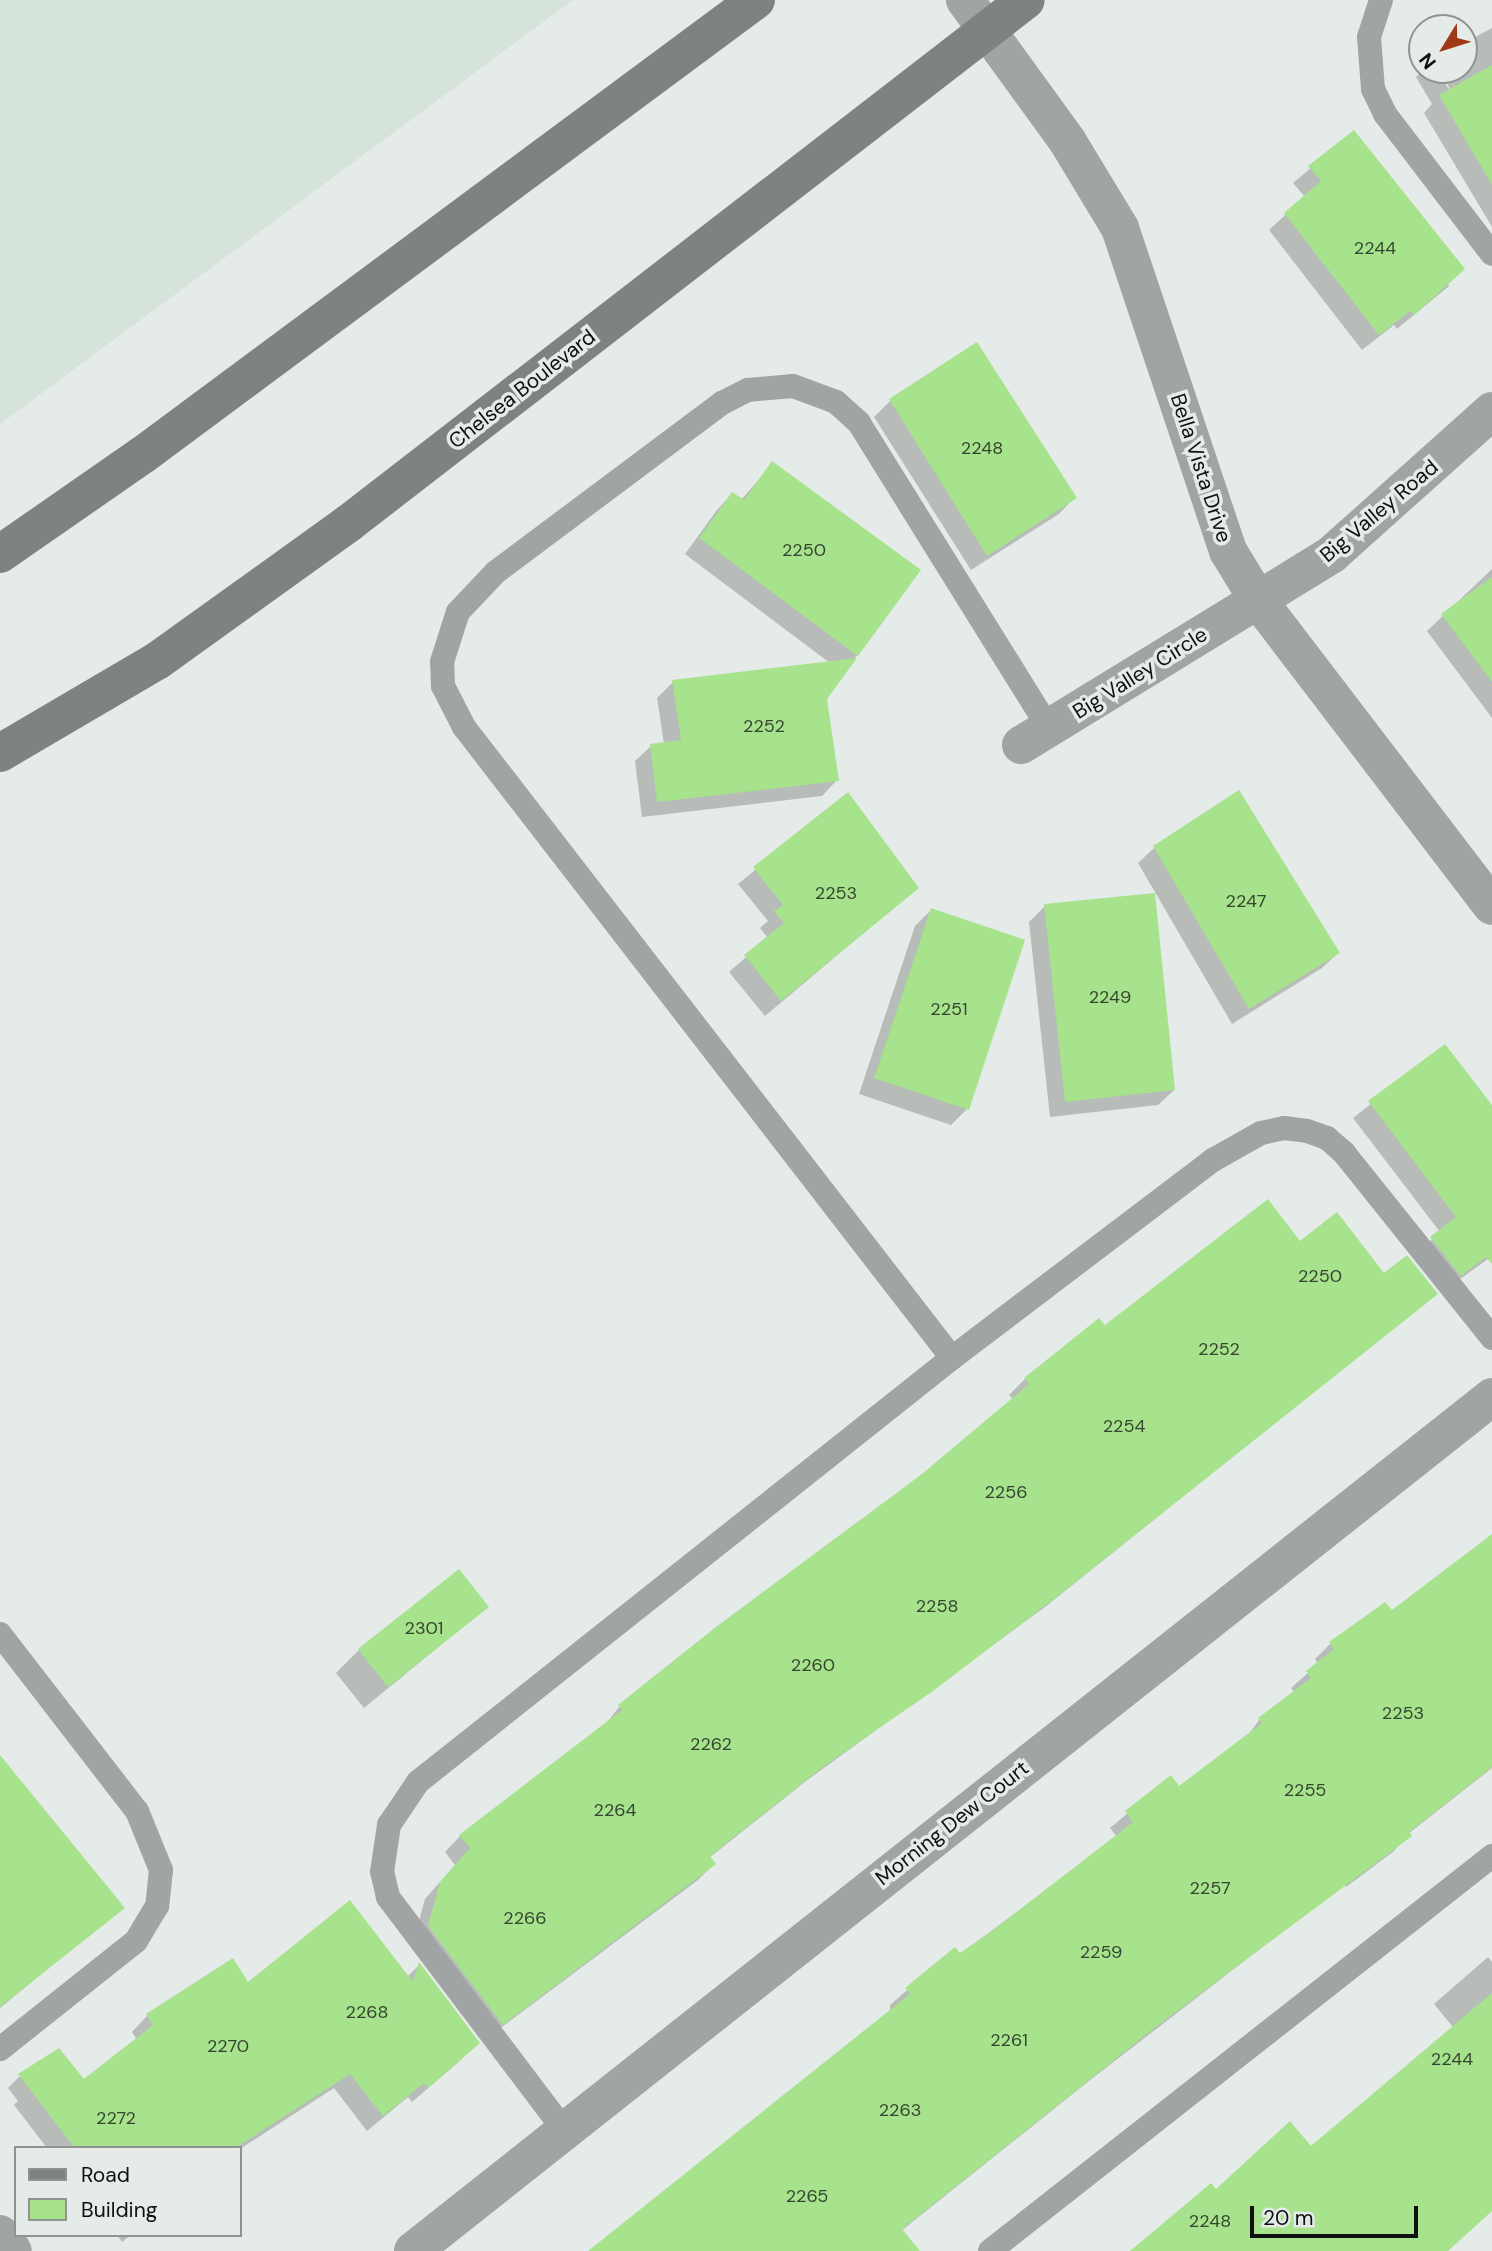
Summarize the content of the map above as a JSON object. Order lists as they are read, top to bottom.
{
  "streets": {
    "main road": ["Chelsea Boulevard"],
    "street": [
      "Bella Vista Drive",
      "Big Valley Road",
      "Big Valley Circle",
      "Morning Dew Court"
    ]
  },
  "crossings": [
    ["Chelsea Boulevard", "Bella Vista Drive"],
    ["Bella Vista Drive", "Big Valley Road"],
    ["Bella Vista Drive", "Big Valley Circle"],
    ["Big Valley Road", "Big Valley Circle"]
  ],
  "house_numbers": [
    "2244",
    "2248",
    "2250",
    "2252",
    "2253",
    "2247",
    "2249",
    "2251",
    "2250",
    "2252",
    "2254",
    "2256",
    "2258",
    "2301",
    "2260",
    "2253",
    "2262",
    "2255",
    "2264",
    "2257",
    "2266",
    "2259",
    "2268",
    "2261",
    "2270",
    "2244",
    "2263",
    "2272",
    "2265",
    "2248"
  ],
  "legend": ["Road", "Building"],
  "scale_bar": "20 m",
  "north": "bottom left"
}
